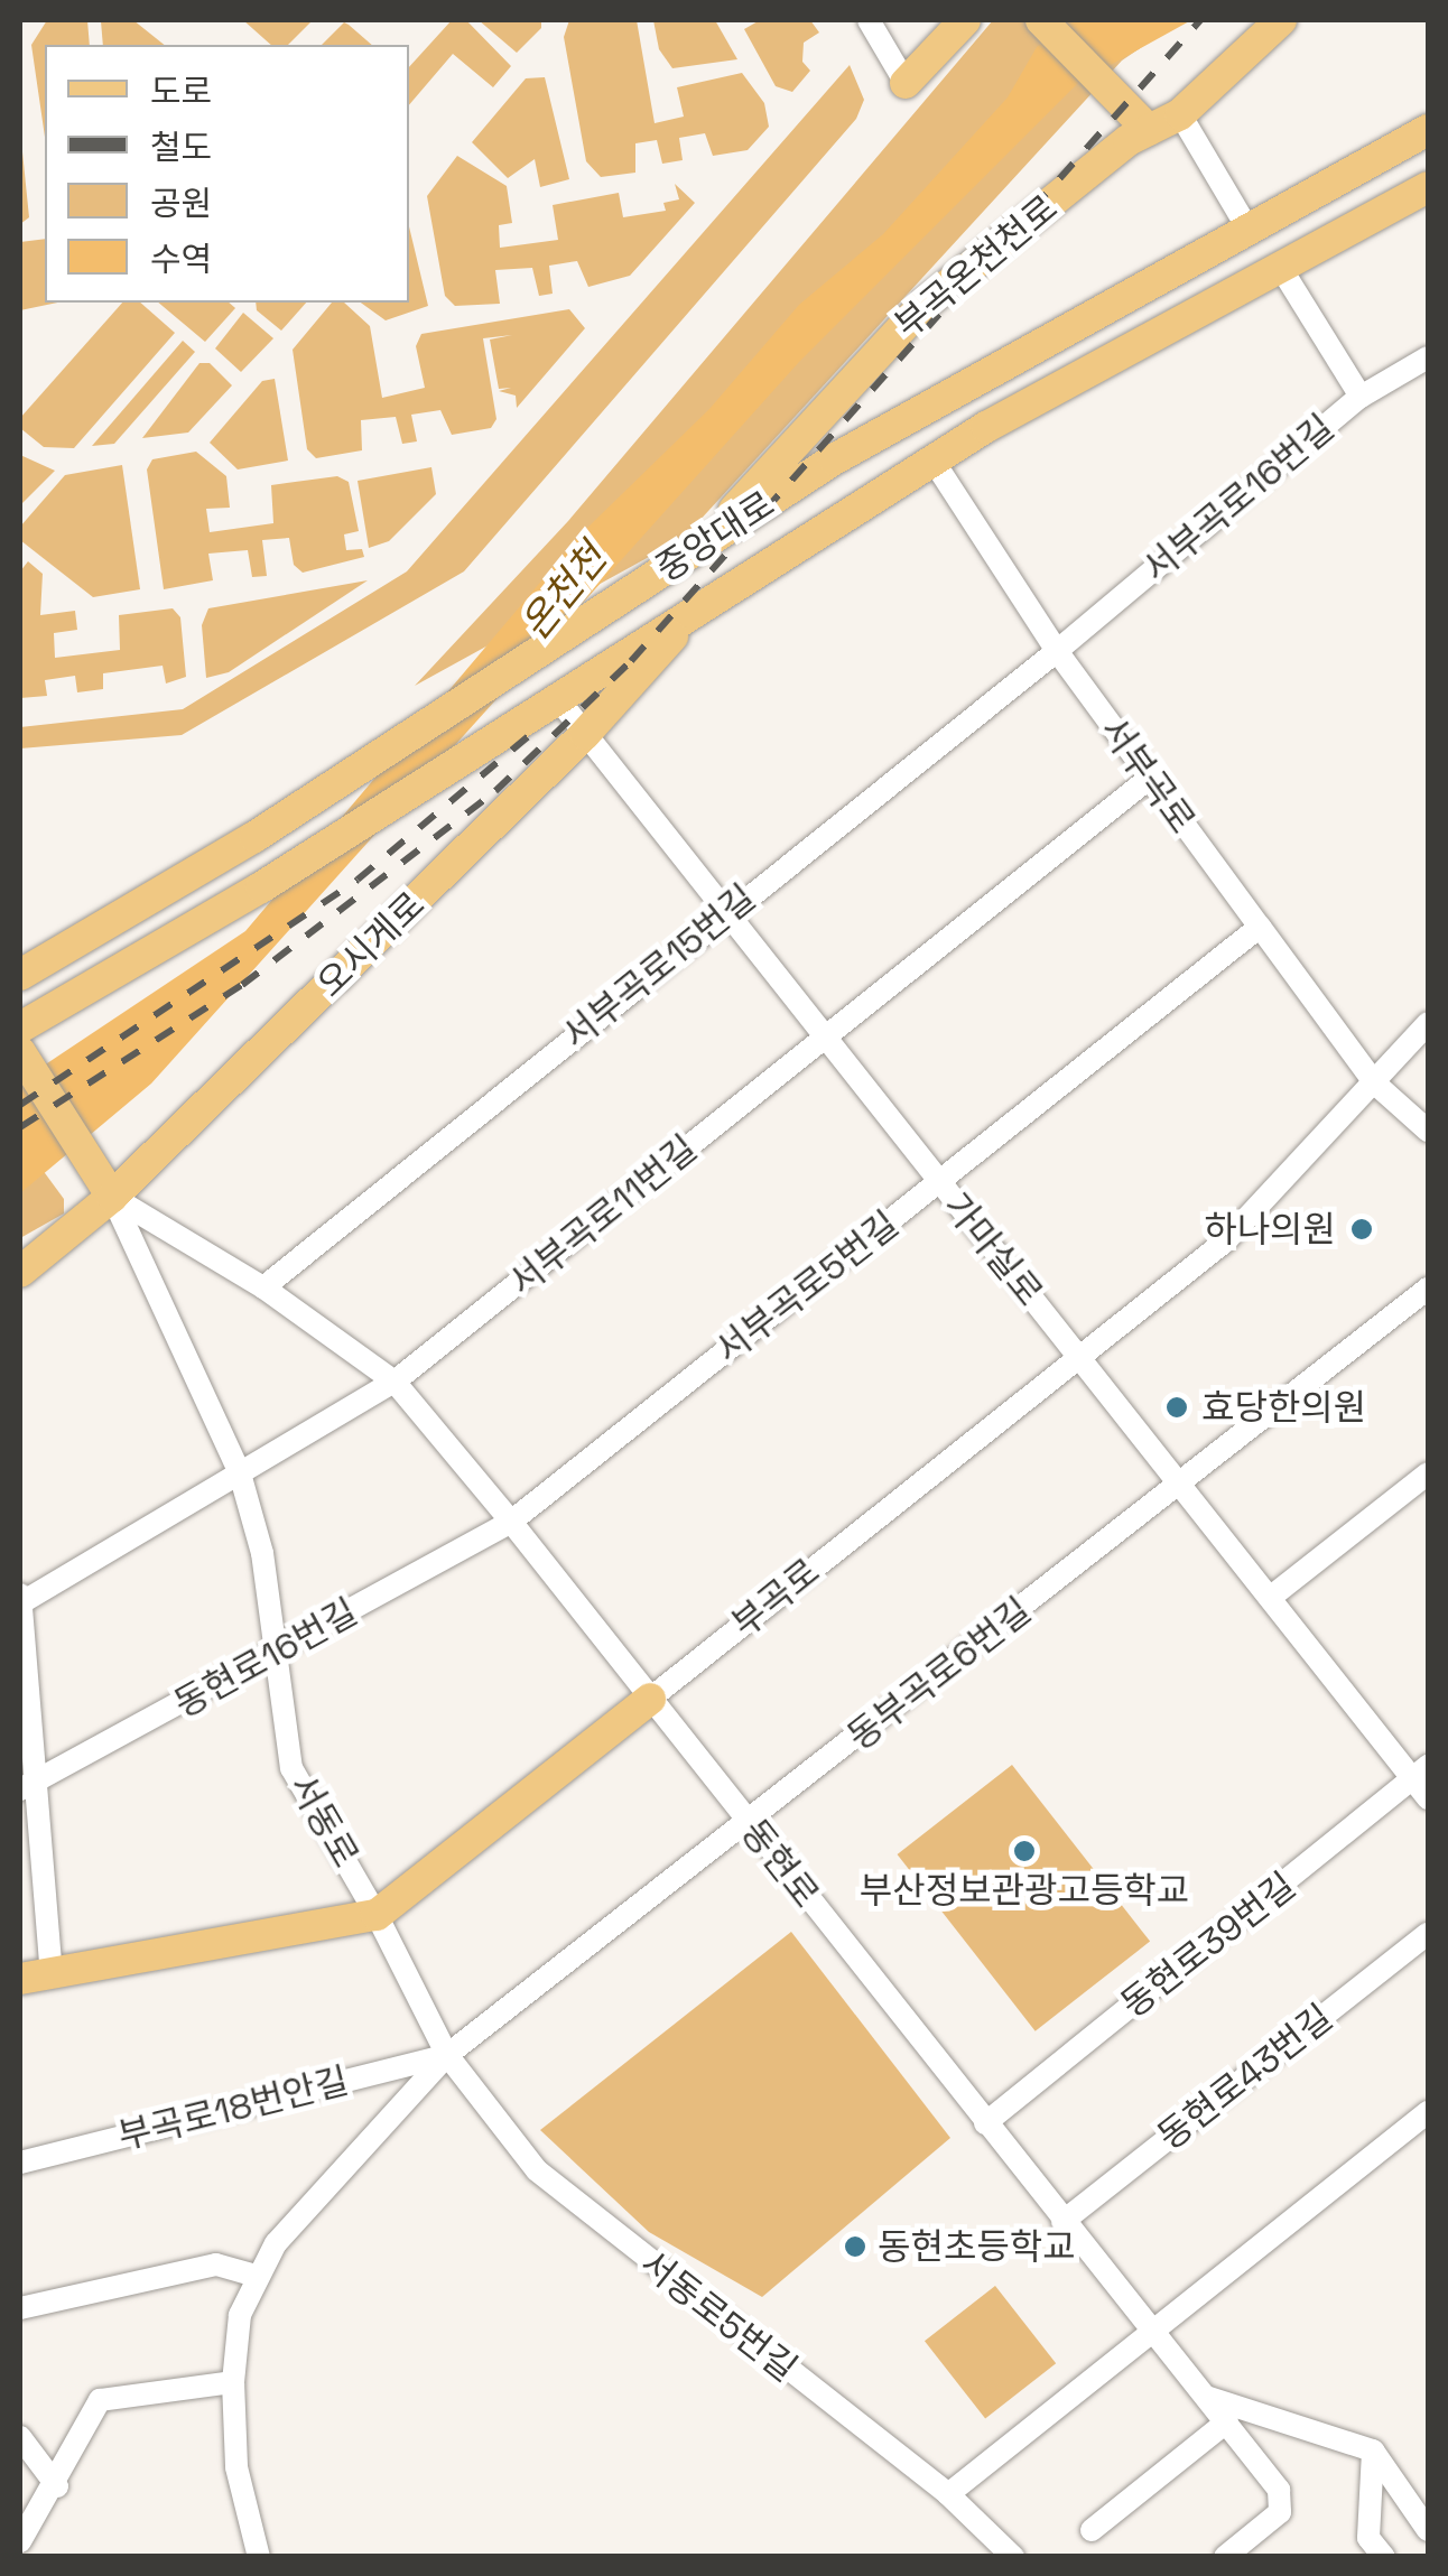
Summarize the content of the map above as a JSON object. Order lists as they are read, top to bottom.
{
  "streets": {
    "main road": [
      "부곡온천천로",
      "중앙대로",
      "오시게로",
      "부곡로"
    ],
    "street": [
      "서부곡로16번길",
      "서부곡로",
      "서부곡로15번길",
      "서부곡로11번길",
      "가마실로",
      "서부곡로5번길",
      "동현로16번길",
      "동부곡로6번길",
      "서동로",
      "동현로",
      "동현로39번길",
      "동현로43번길",
      "부곡로18번안길",
      "서동로5번길"
    ]
  },
  "crossings": [
    ["부곡온천천로", "중앙대로"],
    ["서부곡로16번길", "서부곡로"],
    ["서부곡로16번길", "서부곡로15번길"],
    ["중앙대로", "서부곡로"],
    ["중앙대로", "오시게로"],
    ["중앙대로", "가마실로"],
    ["서부곡로", "서부곡로15번길"],
    ["서부곡로", "서부곡로11번길"],
    ["서부곡로", "서부곡로5번길"],
    ["서부곡로", "부곡로"],
    ["오시게로", "가마실로"],
    ["오시게로", "서동로"],
    ["오시게로", "동현로"],
    ["서부곡로15번길", "가마실로"],
    ["서부곡로15번길", "동현로"],
    ["서부곡로11번길", "가마실로"],
    ["서부곡로11번길", "서동로"],
    ["서부곡로11번길", "동현로"],
    ["가마실로", "서부곡로5번길"],
    ["가마실로", "부곡로"],
    ["가마실로", "동부곡로6번길"],
    ["가마실로", "동현로39번길"],
    ["서부곡로5번길", "동현로16번길"],
    ["서부곡로5번길", "동현로"],
    ["부곡로", "서동로"],
    ["부곡로", "동현로"],
    ["동현로16번길", "서동로"],
    ["동현로16번길", "동현로"],
    ["동부곡로6번길", "서동로"],
    ["동부곡로6번길", "동현로"],
    ["동부곡로6번길", "부곡로18번안길"],
    ["동부곡로6번길", "서동로5번길"],
    ["서동로", "동현로"],
    ["서동로", "부곡로18번안길"],
    ["서동로", "서동로5번길"],
    ["동현로", "동현로39번길"],
    ["동현로", "동현로43번길"],
    ["부곡로18번안길", "서동로5번길"]
  ],
  "water": ["온천천"],
  "places": [
    "하나의원",
    "효당한의원",
    "부산정보관광고등학교",
    "동현초등학교"
  ],
  "legend": [
    "도로",
    "철도",
    "공원",
    "수역"
  ]
}
